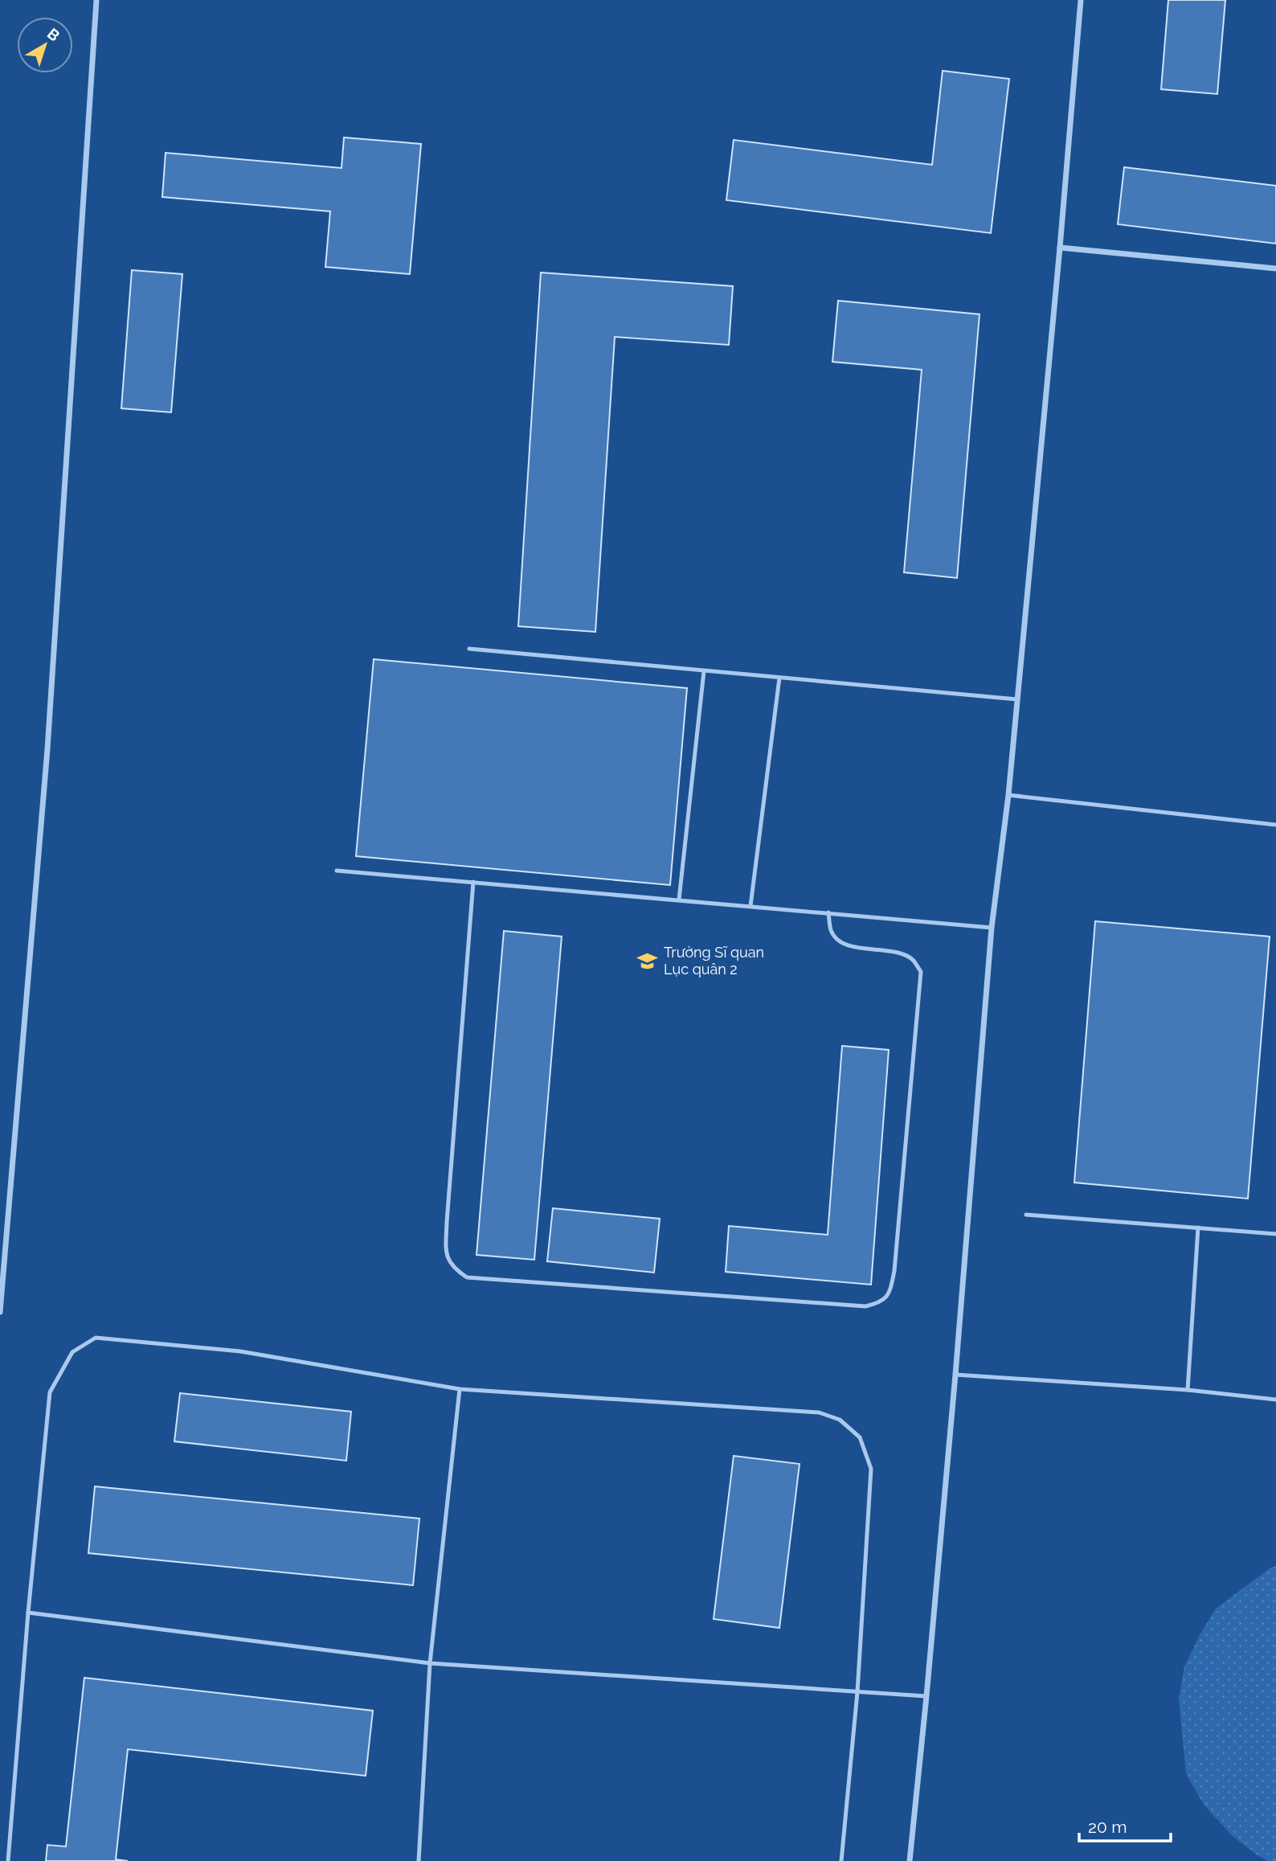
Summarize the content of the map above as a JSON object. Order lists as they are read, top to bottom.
{
  "places": {
    "school or university": ["Trường Sĩ quan Lục quân 2"]
  },
  "scale_bar": "20 m",
  "north": "top right"
}
